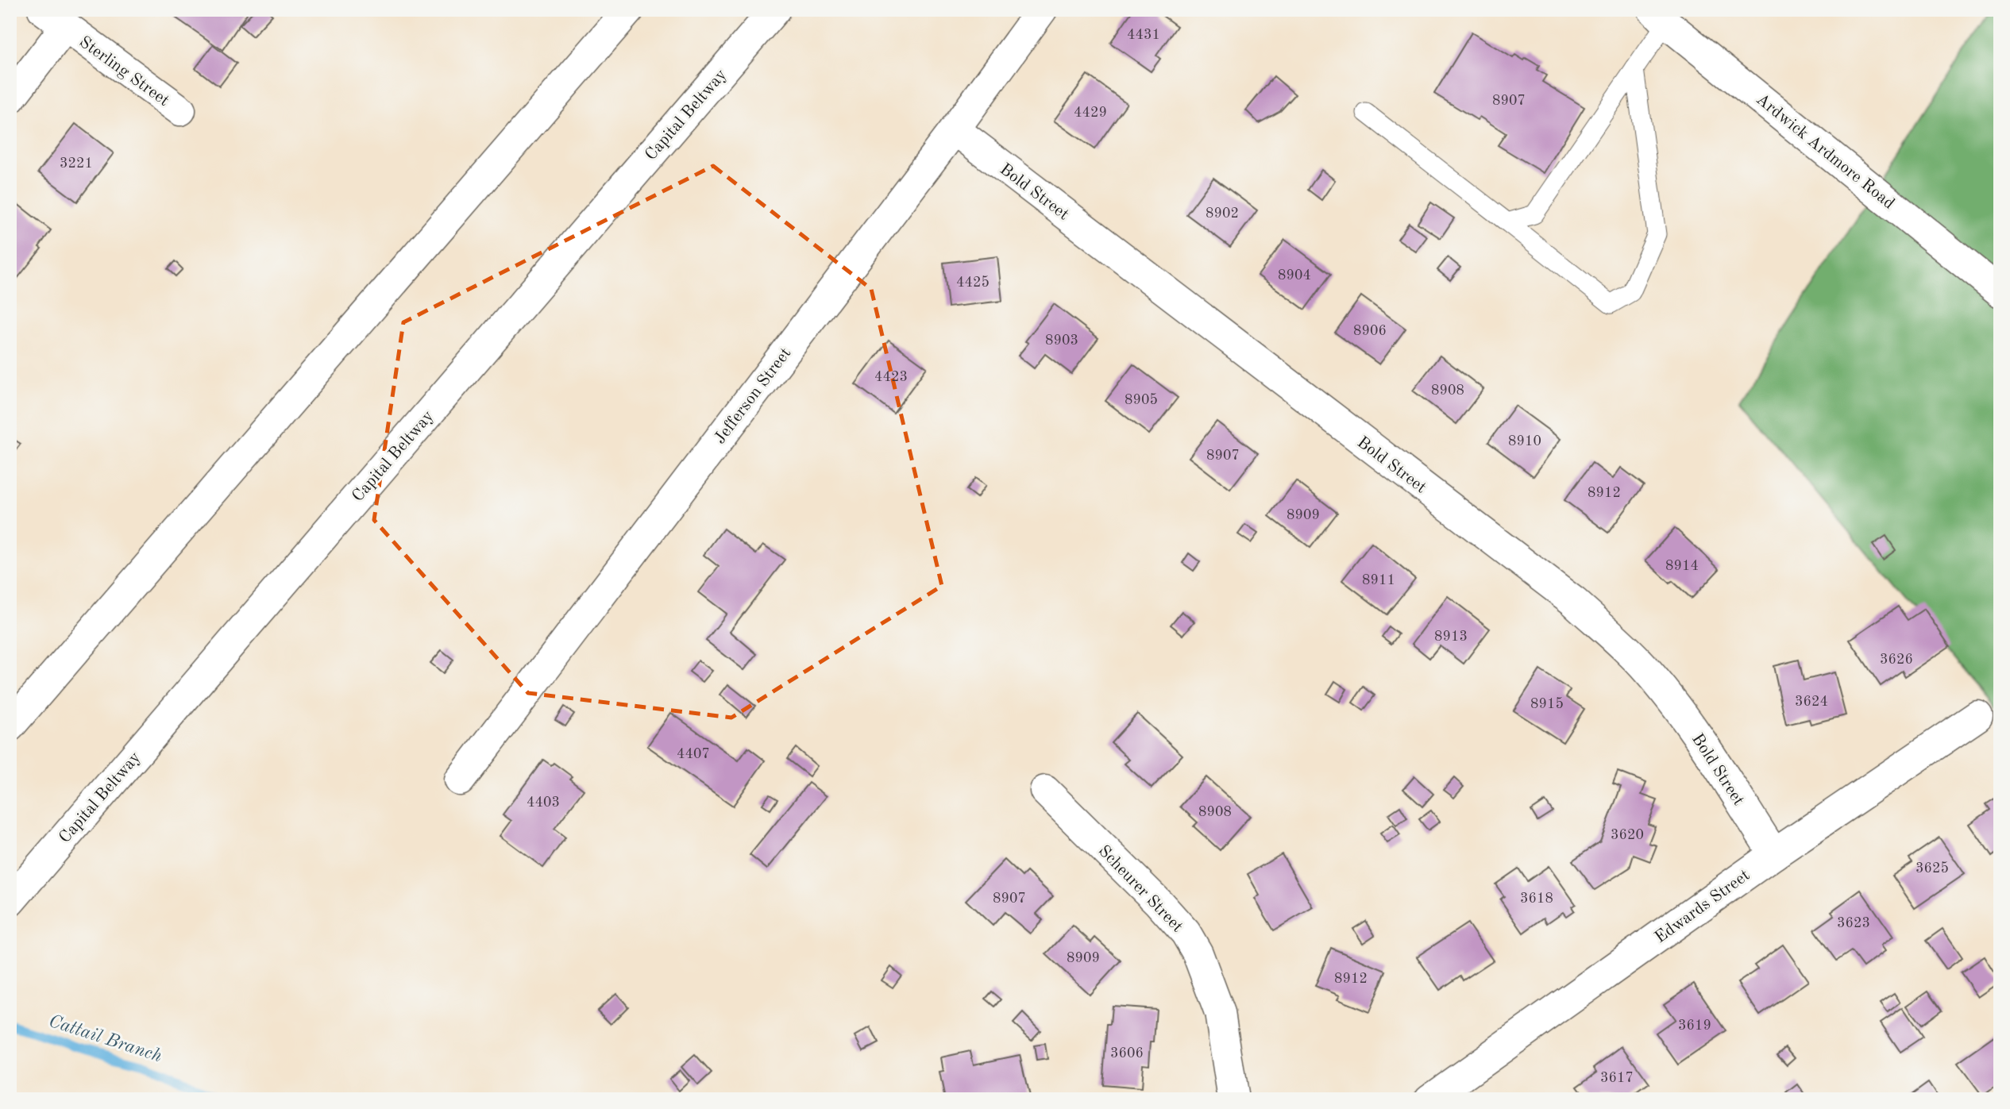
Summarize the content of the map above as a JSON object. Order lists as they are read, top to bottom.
{
  "streets": {
    "main road": [
      "Sterling Street",
      "Capital Beltway",
      "Ardwick Ardmore Road",
      "Bold Street",
      "Jefferson Street",
      "Scheurer Street",
      "Edwards Street"
    ]
  },
  "crossings": [
    ["Bold Street", "Jefferson Street"],
    ["Bold Street", "Edwards Street"]
  ],
  "water": ["Cattail Branch"],
  "house_numbers": [
    "4431",
    "8907",
    "4429",
    "3221",
    "8902",
    "8904",
    "4425",
    "8906",
    "8903",
    "4423",
    "8908",
    "8905",
    "8910",
    "8907",
    "8912",
    "8909",
    "8914",
    "8911",
    "8913",
    "3626",
    "3624",
    "8915",
    "4407",
    "4403",
    "8908",
    "3620",
    "3625",
    "8907",
    "3618",
    "3623",
    "8909",
    "8912",
    "3619",
    "3606",
    "3617"
  ]
}
